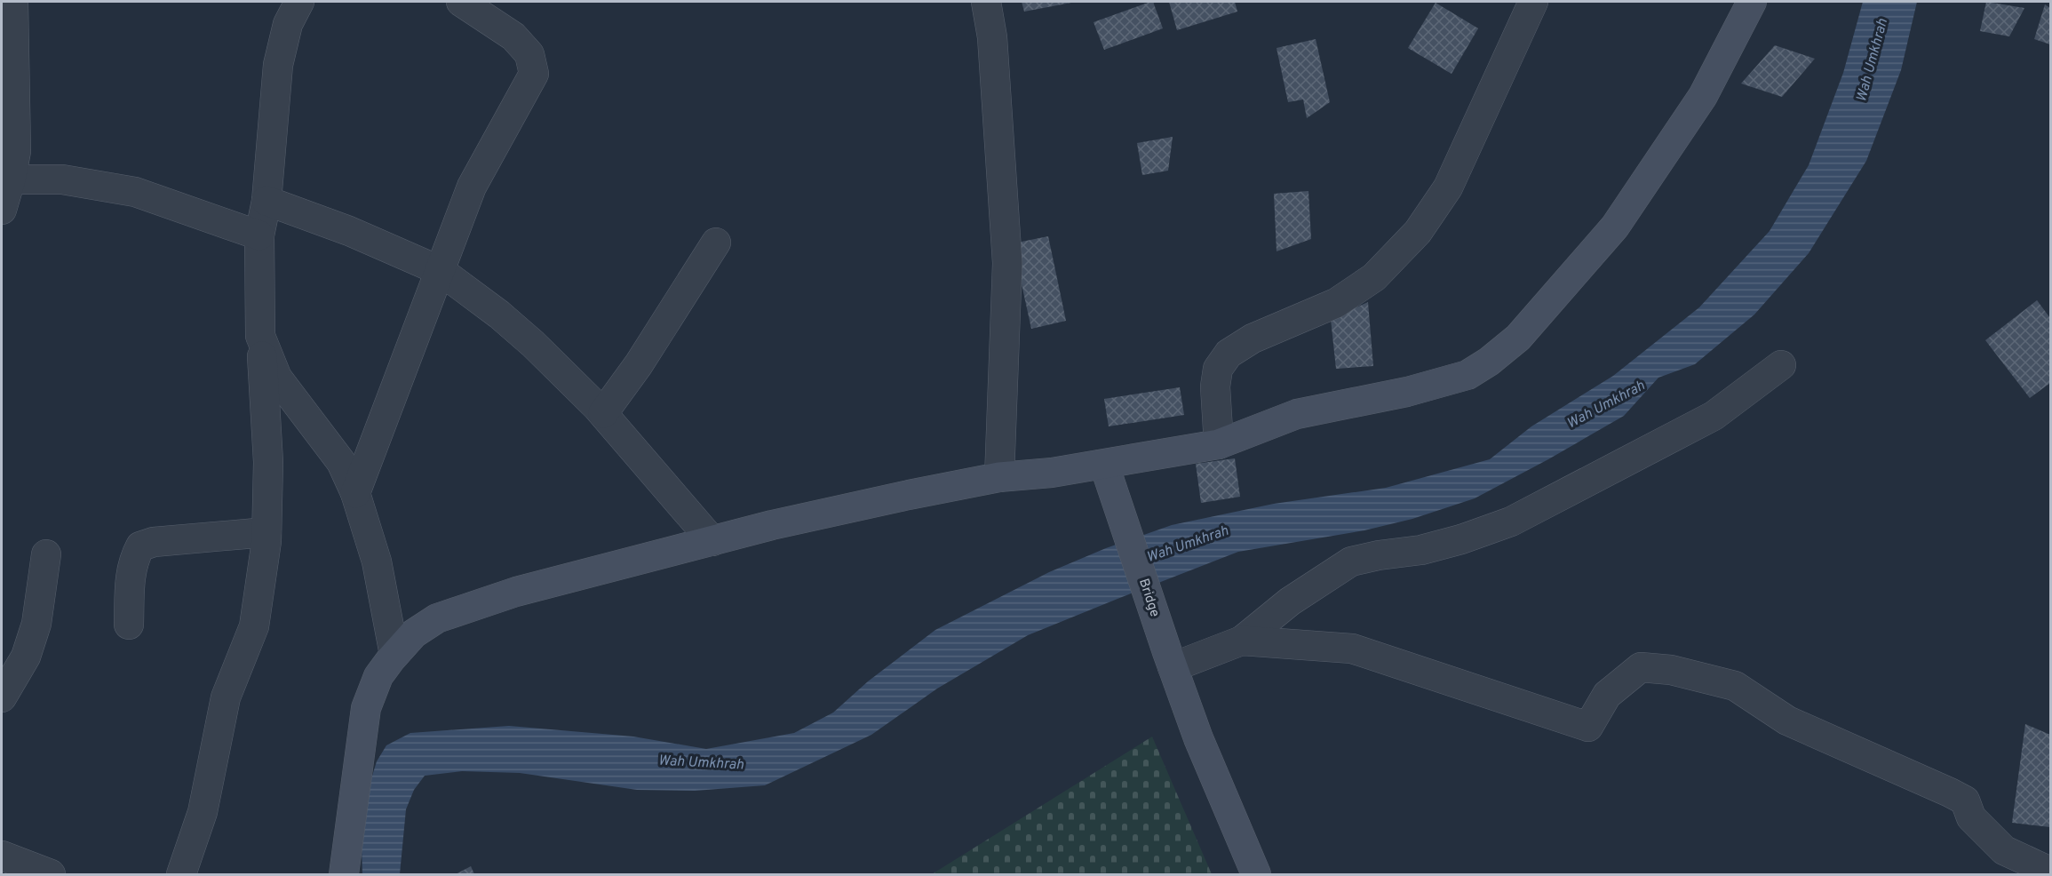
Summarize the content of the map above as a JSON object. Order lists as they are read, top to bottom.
{
  "streets": {
    "street": ["Bridge"]
  },
  "water": ["Wah Umkhrah"]
}
